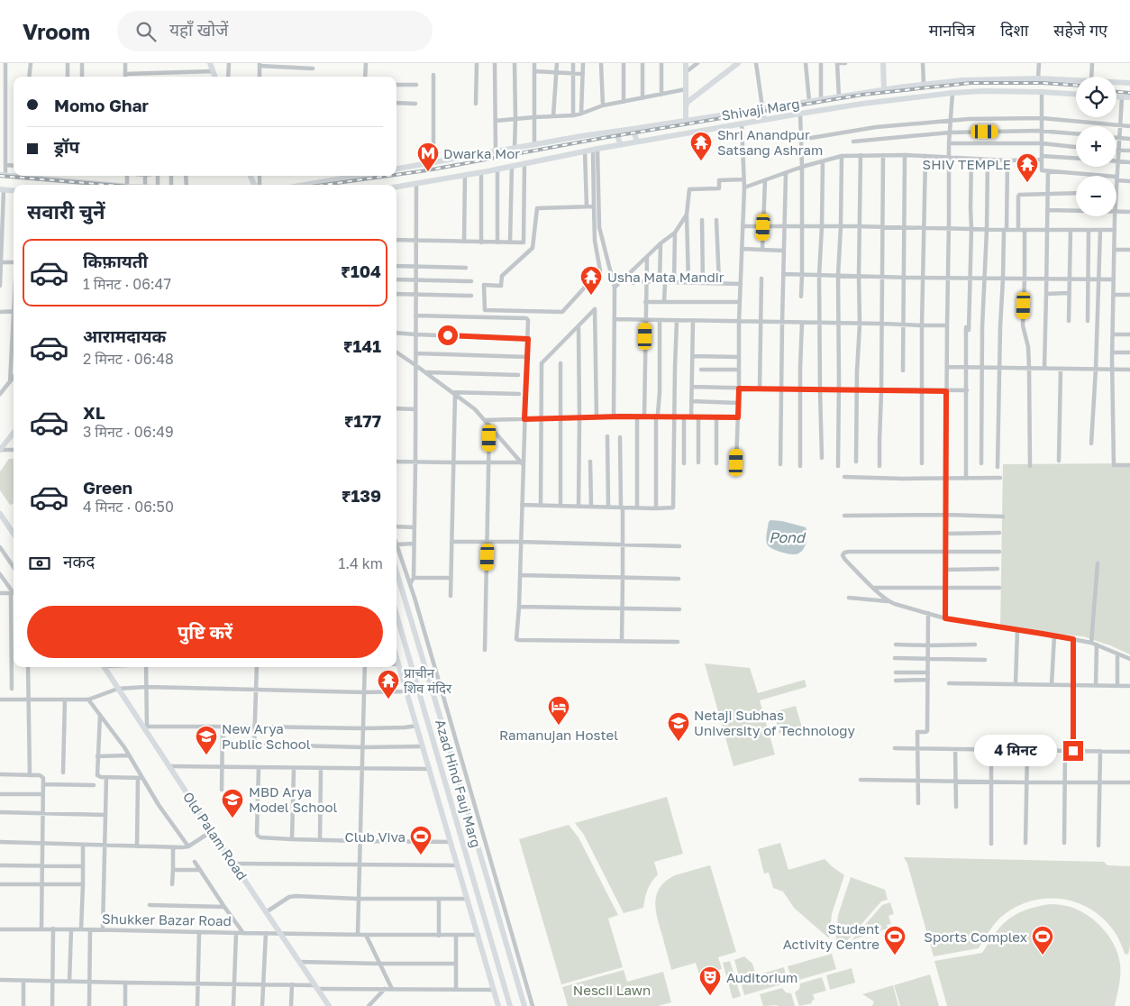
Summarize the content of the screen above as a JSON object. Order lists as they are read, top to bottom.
{
  "streets": {
    "main road": ["Shivaji Marg", "Azad Hind Fauj Marg", "Old Palam Road"],
    "street": ["Shukker Bazar Road"]
  },
  "crossings": [
    ["Old Palam Road", "Shukker Bazar Road"]
  ],
  "water": ["Pond"],
  "parks": ["Nescii Lawn"],
  "places": {
    "temple": [
      "Shri Anandpur Satsang Ashram",
      "SHIV TEMPLE",
      "Usha Mata Mandir",
      "प्राचीन शिव मंदिर"
    ],
    "metro station": ["Dwarka Mor"],
    "hotel": ["Ramanujan Hostel"],
    "school or university": ["Netaji Subhas University of Technology", "New Arya Public School", "MBD Arya Model School"],
    "sports": ["Club Viva", "Student Activity Centre", "Sports Complex"],
    "theatre": ["Auditorium"]
  },
  "page": {
    "header": "Vroom",
    "search": "यहाँ खोजें",
    "nav": ["मानचित्र", "दिशा", "सहेजे गए"],
    "map_buttons": ["+", "−"],
    "banner": ["Momo Ghar", "ड्रॉप"],
    "heading": "सवारी चुनें",
    "list": [
      {
        "name": "किफ़ायती",
        "note": "1 मिनट · 06:47",
        "value": "₹104"
      },
      {
        "name": "आरामदायक",
        "note": "2 मिनट · 06:48",
        "value": "₹141"
      },
      {
        "name": "XL",
        "note": "3 मिनट · 06:49",
        "value": "₹177"
      },
      {
        "name": "Green",
        "note": "4 मिनट · 06:50",
        "value": "₹139"
      }
    ],
    "pay": ["नकद", "1.4 km"],
    "buttons": "पुष्टि करें",
    "bubble": "4 मिनट"
  }
}
